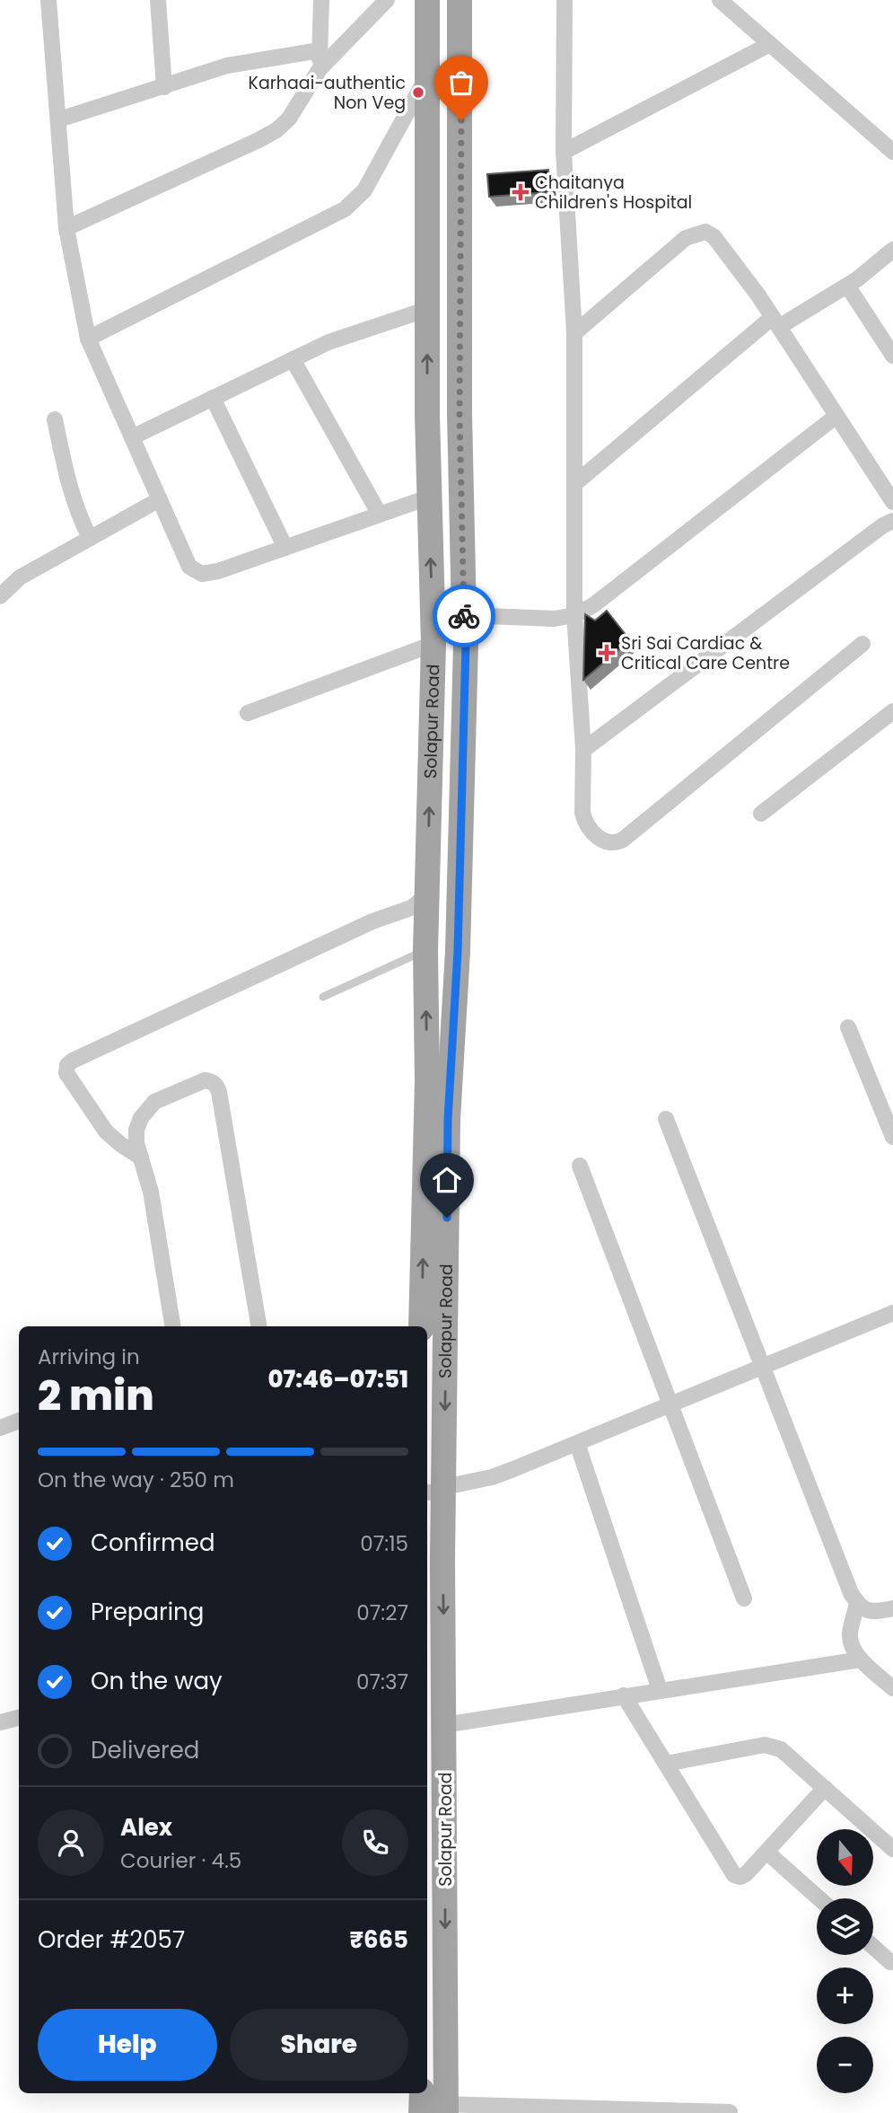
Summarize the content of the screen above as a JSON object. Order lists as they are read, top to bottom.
{
  "streets": {
    "main road": ["Solapur Road"]
  },
  "places": {
    "other": ["Karhaai-authentic Non Veg"],
    "health": ["Chaitanya Children's Hospital", "Sri Sai Cardiac & Critical Care Centre"]
  },
  "north": "bottom",
  "page": {
    "heading": ["2 min", "Arriving in", "07:46–07:51"],
    "panel": [
      "Alex",
      "Courier · 4.5",
      "Order #2057",
      "₹665"
    ],
    "bar": "On the way · 250 m",
    "list": [
      ["Confirmed", "07:15"],
      ["Preparing", "07:27"],
      ["On the way", "07:37"],
      "Delivered"
    ],
    "map_buttons": ["+", "−"],
    "buttons": ["Help", "Share"]
  }
}
